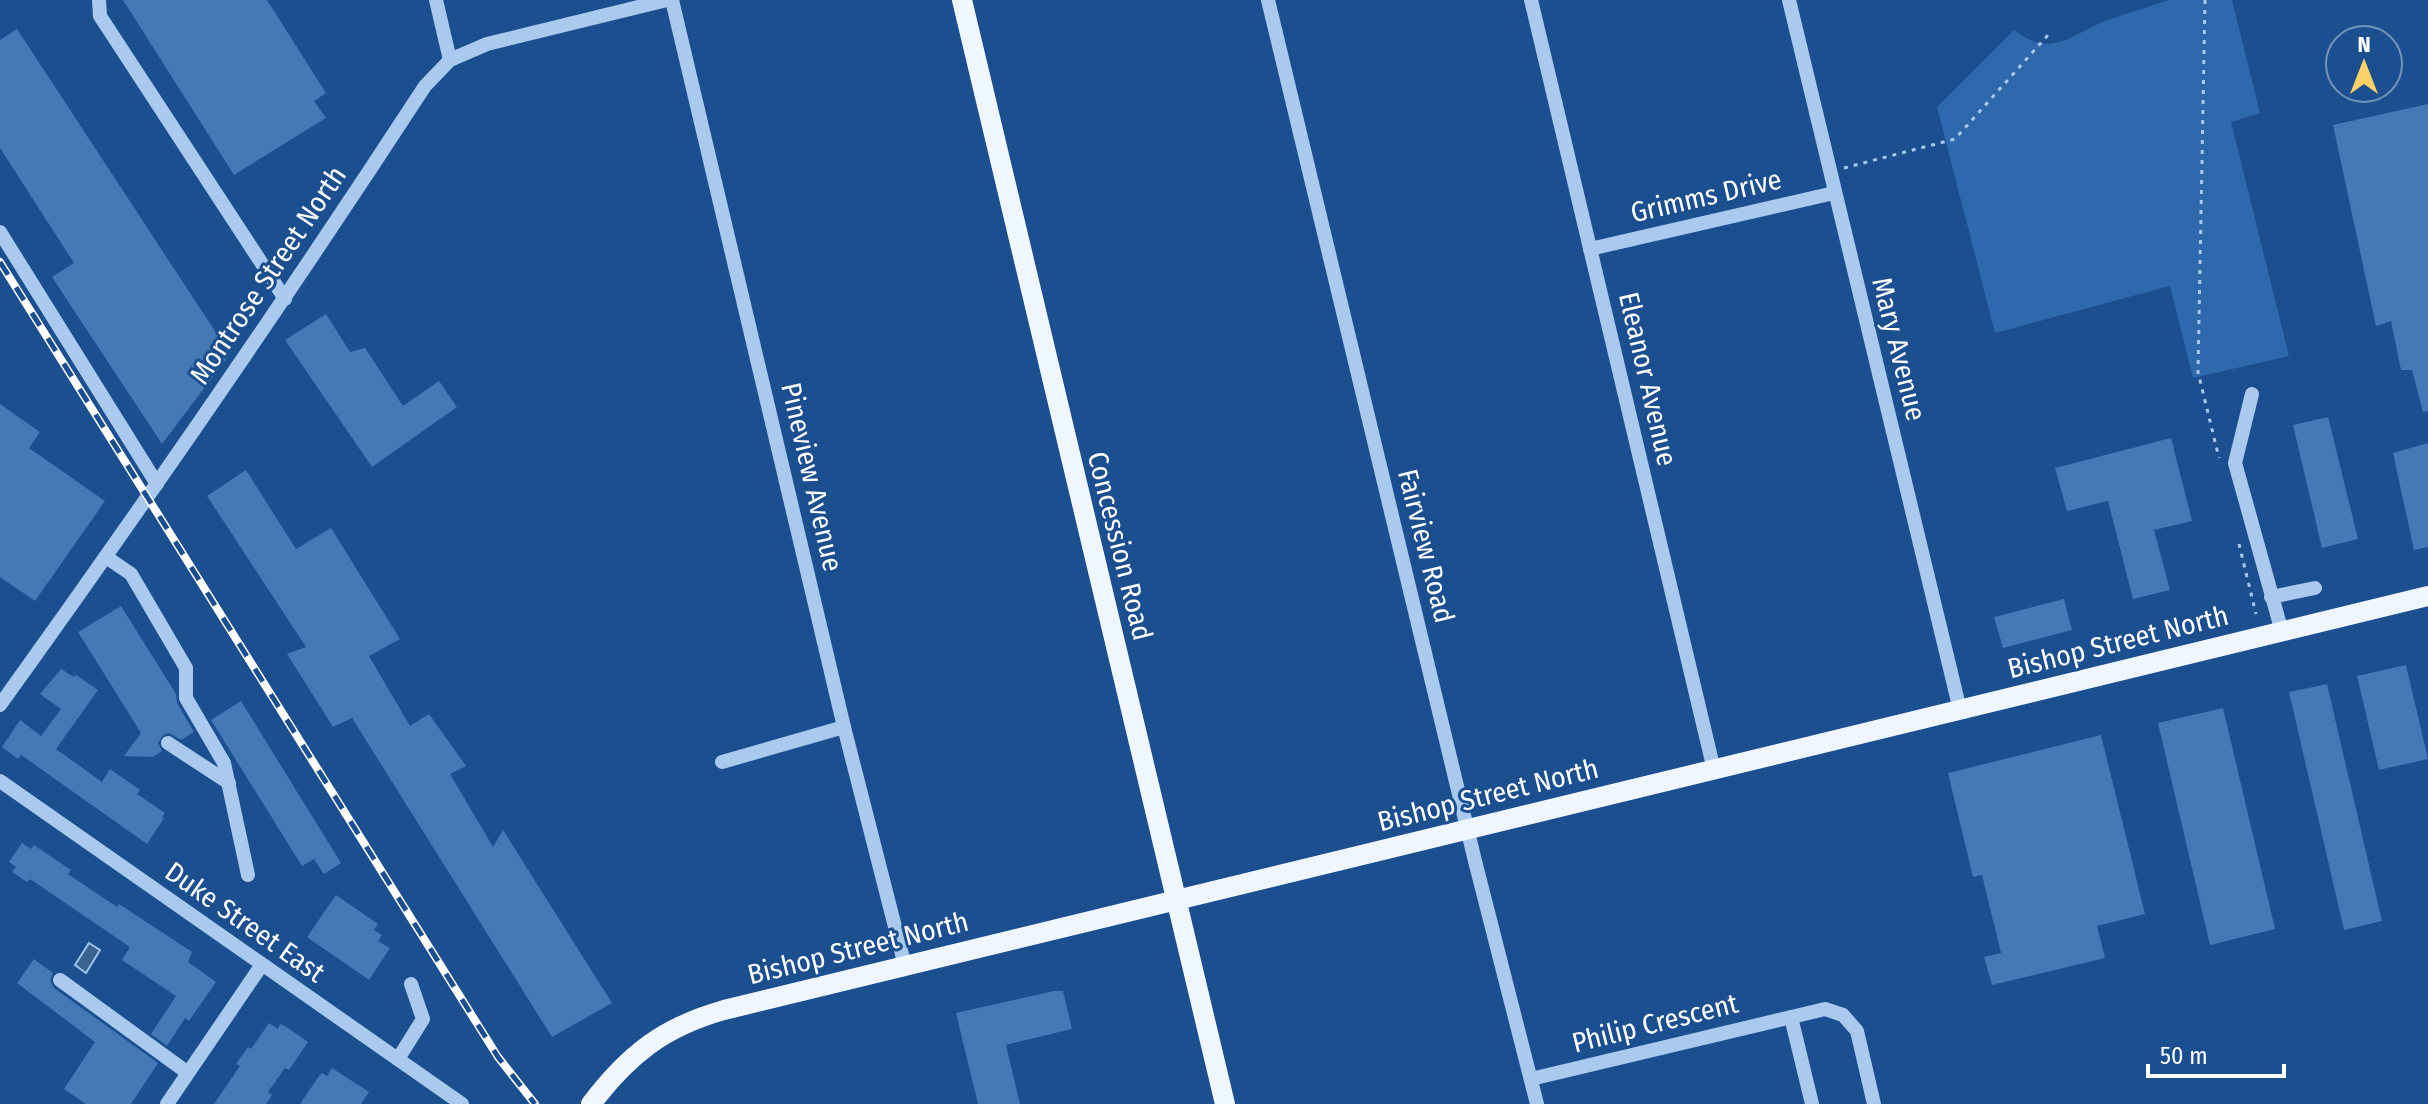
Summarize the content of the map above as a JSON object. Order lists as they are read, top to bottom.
{
  "streets": {
    "main road": ["Concession Road", "Bishop Street North"],
    "street": [
      "Grimms Drive",
      "Montrose Street North",
      "Mary Avenue",
      "Eleanor Avenue",
      "Pineview Avenue",
      "Fairview Road",
      "Duke Street East",
      "Philip Crescent"
    ]
  },
  "crossings": [
    ["Grimms Drive", "Mary Avenue"],
    ["Grimms Drive", "Eleanor Avenue"],
    ["Montrose Street North", "Pineview Avenue"],
    ["Mary Avenue", "Bishop Street North"],
    ["Eleanor Avenue", "Bishop Street North"],
    ["Pineview Avenue", "Bishop Street North"],
    ["Concession Road", "Bishop Street North"],
    ["Fairview Road", "Bishop Street North"],
    ["Fairview Road", "Philip Crescent"]
  ],
  "scale_bar": "50 m",
  "north": "top"
}
